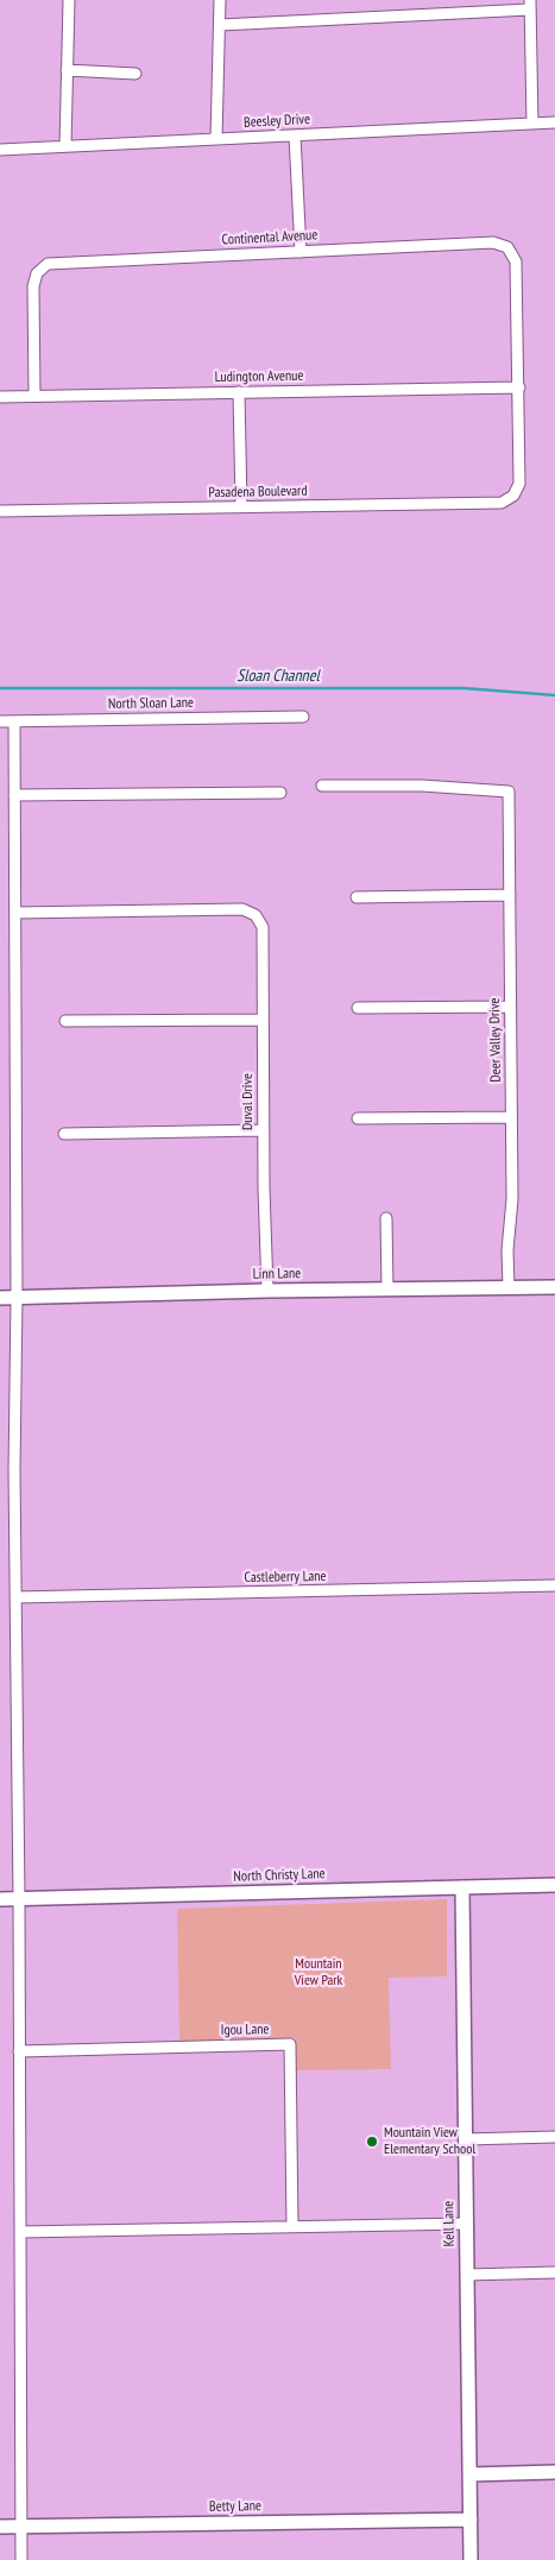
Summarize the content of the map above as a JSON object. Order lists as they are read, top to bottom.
{
  "streets": {
    "street": [
      "Beesley Drive",
      "Continental Avenue",
      "Ludington Avenue",
      "Pasadena Boulevard",
      "North Sloan Lane",
      "Deer Valley Drive",
      "Duval Drive",
      "Linn Lane",
      "Castleberry Lane",
      "North Christy Lane",
      "Igou Lane",
      "Kell Lane",
      "Betty Lane"
    ]
  },
  "crossings": [
    ["Continental Avenue", "Ludington Avenue"],
    ["Continental Avenue", "Pasadena Boulevard"],
    ["Ludington Avenue", "Pasadena Boulevard"],
    ["Deer Valley Drive", "Linn Lane"],
    ["Duval Drive", "Linn Lane"],
    ["North Christy Lane", "Kell Lane"],
    ["Kell Lane", "Betty Lane"]
  ],
  "water": ["Sloan Channel"],
  "parks": ["Mountain View Park"],
  "places": ["Mountain View Elementary School"]
}
